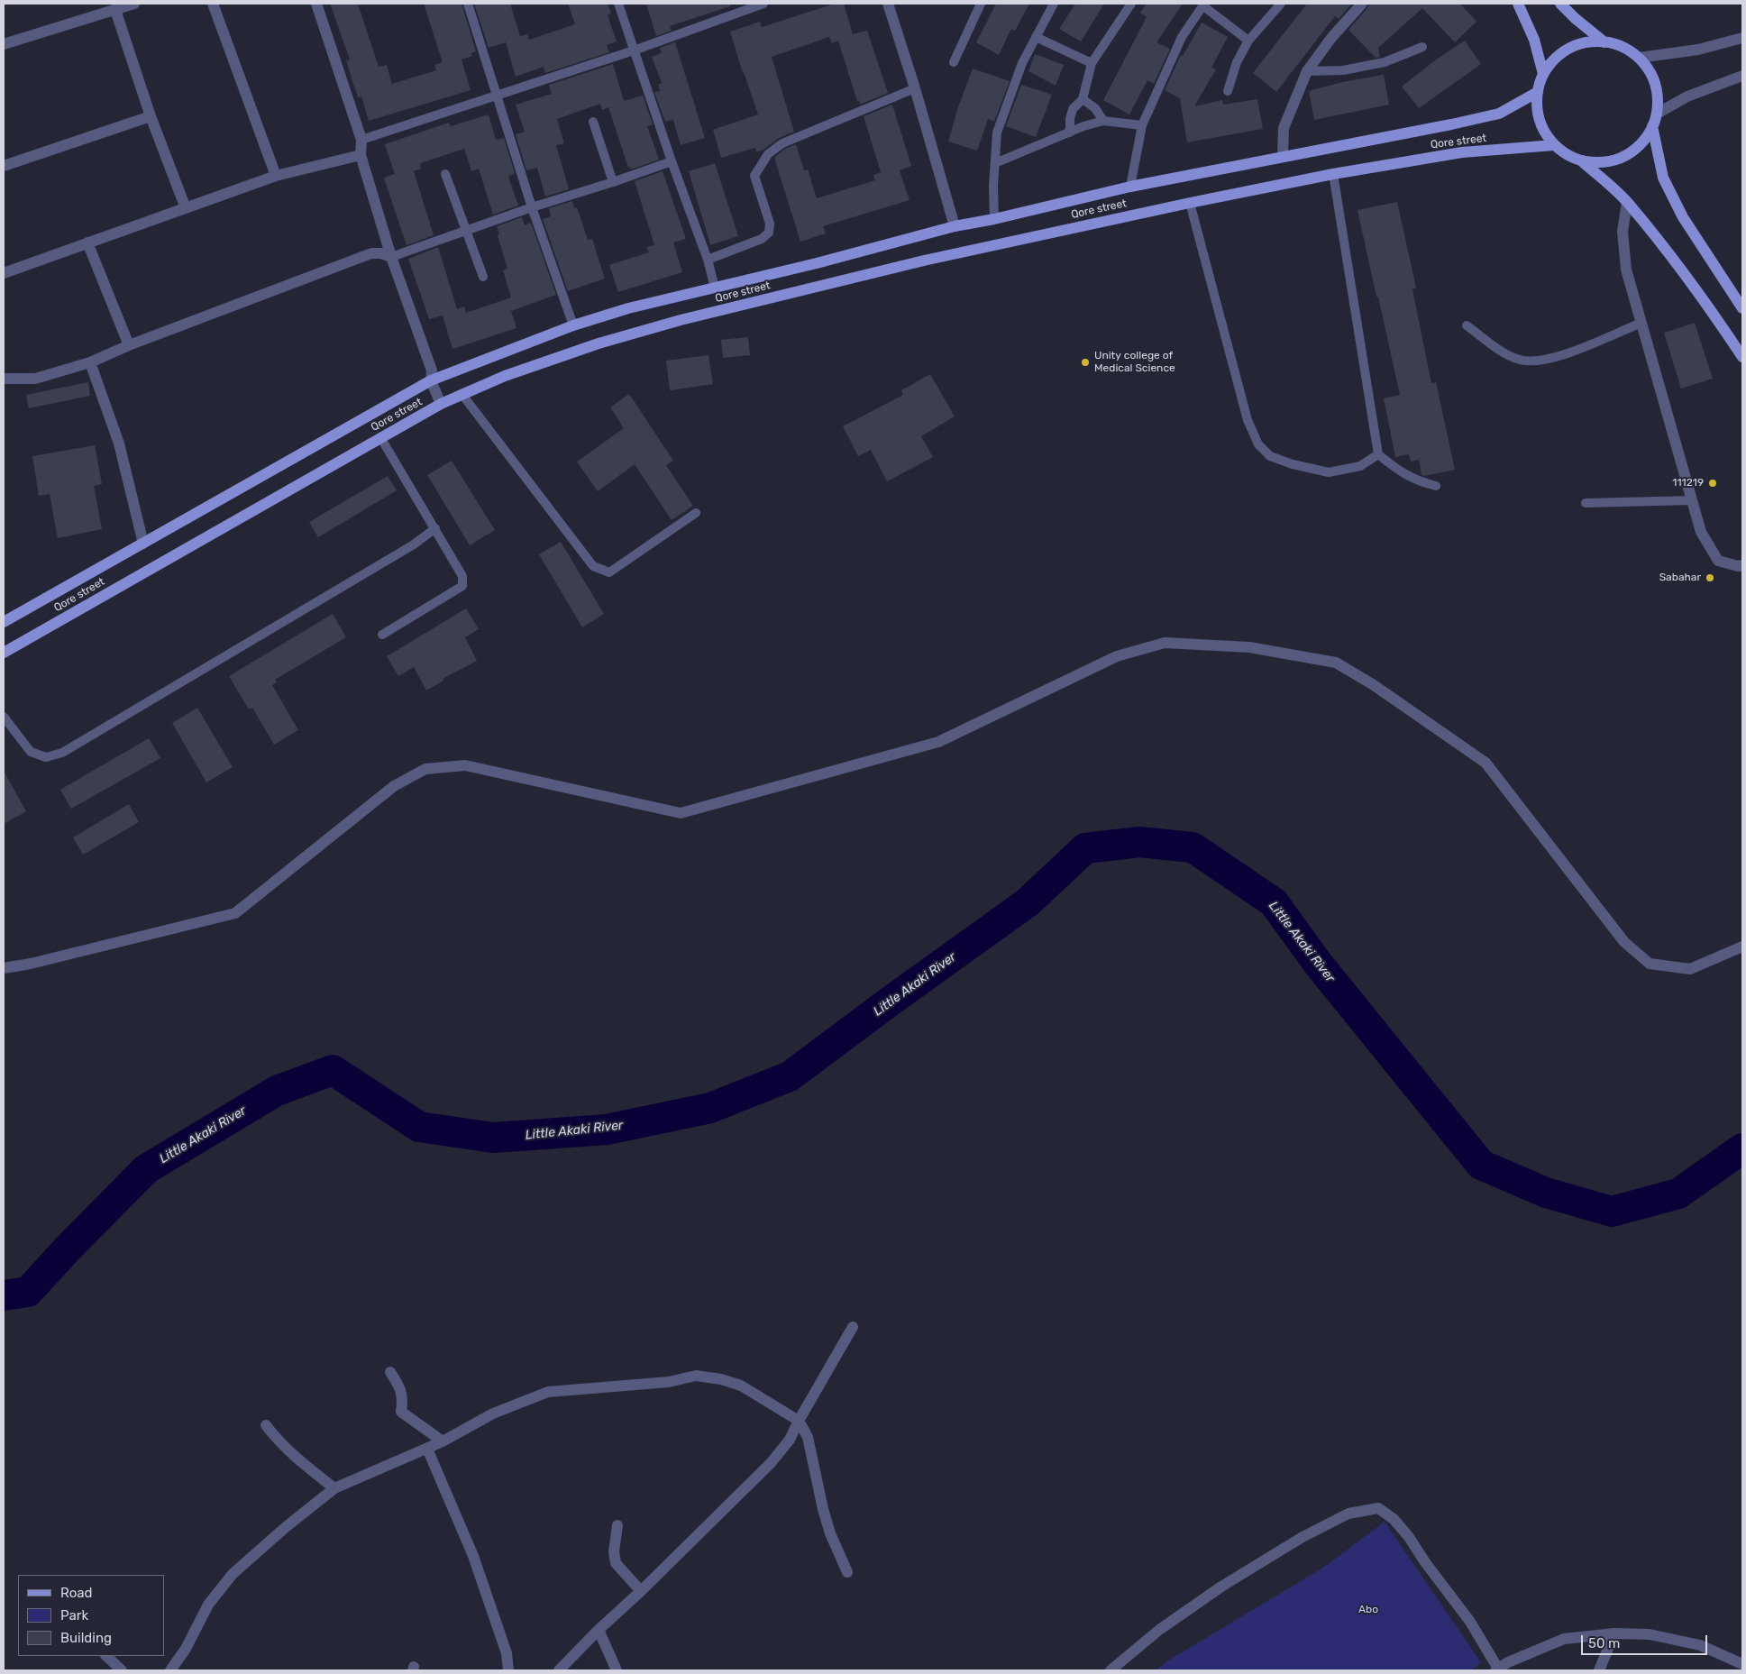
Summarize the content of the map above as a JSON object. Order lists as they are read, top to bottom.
{
  "streets": {
    "main road": ["Qore street"]
  },
  "water": ["Little Akaki River"],
  "parks": ["Abo"],
  "places": ["Unity college of Medical Science", "111219", "Sabahar"],
  "legend": ["Road", "Park", "Building"],
  "scale_bar": "50 m"
}
